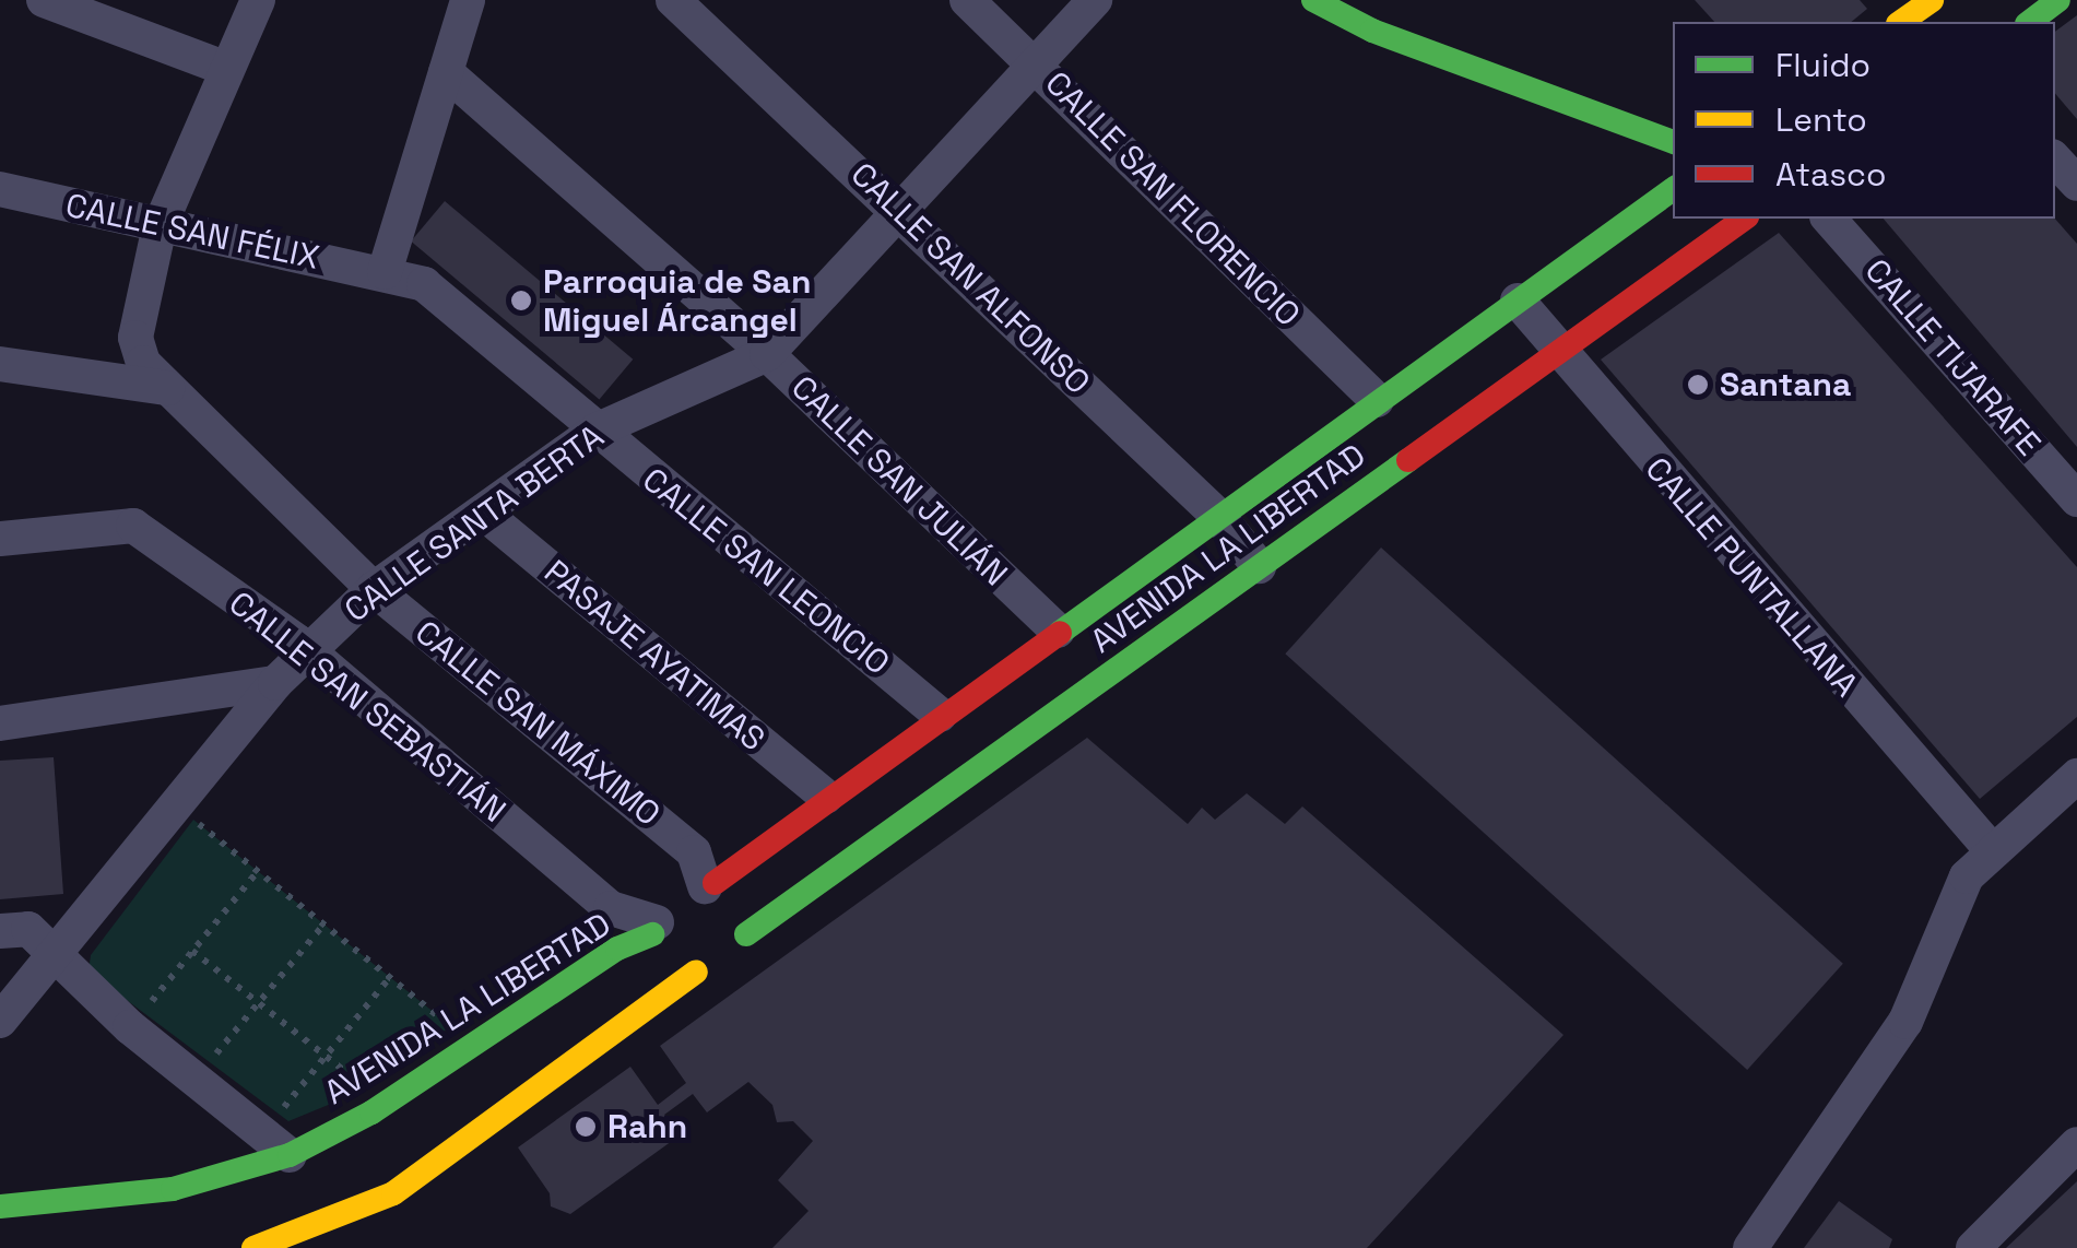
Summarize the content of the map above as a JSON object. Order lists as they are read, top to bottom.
{
  "streets": {
    "street": [
      "CALLE SAN FLORENCIO",
      "CALLE SAN FÉLIX",
      "CALLE SAN ALFONSO",
      "CALLE TIJARAFE",
      "CALLE SAN JULIÁN",
      "CALLE SANTA BERTA",
      "AVENIDA LA LIBERTAD",
      "CALLE SAN LEONCIO",
      "CALLE PUNTALLANA",
      "PASAJE AYATIMAS",
      "CALLE SAN SEBASTIÁN",
      "CALLE SAN MÁXIMO"
    ]
  },
  "crossings": [
    ["CALLE SAN FLORENCIO", "CALLE SANTA BERTA"],
    ["CALLE SAN FLORENCIO", "AVENIDA LA LIBERTAD"],
    ["CALLE SAN FÉLIX", "CALLE SAN LEONCIO"],
    ["CALLE SAN FÉLIX", "CALLE SAN MÁXIMO"],
    ["CALLE SAN ALFONSO", "CALLE SANTA BERTA"],
    ["CALLE SAN ALFONSO", "AVENIDA LA LIBERTAD"],
    ["CALLE SAN JULIÁN", "CALLE SANTA BERTA"],
    ["CALLE SAN JULIÁN", "AVENIDA LA LIBERTAD"],
    ["CALLE SANTA BERTA", "CALLE SAN LEONCIO"],
    ["CALLE SANTA BERTA", "PASAJE AYATIMAS"],
    ["CALLE SANTA BERTA", "CALLE SAN SEBASTIÁN"],
    ["CALLE SANTA BERTA", "CALLE SAN MÁXIMO"],
    ["AVENIDA LA LIBERTAD", "CALLE SAN LEONCIO"],
    ["AVENIDA LA LIBERTAD", "CALLE PUNTALLANA"],
    ["AVENIDA LA LIBERTAD", "PASAJE AYATIMAS"],
    ["AVENIDA LA LIBERTAD", "CALLE SAN SEBASTIÁN"],
    ["AVENIDA LA LIBERTAD", "CALLE SAN MÁXIMO"],
    ["CALLE SAN SEBASTIÁN", "CALLE SAN MÁXIMO"]
  ],
  "places": ["Parroquia de San Miguel Árcangel", "Santana", "Rahn"],
  "legend": ["Fluido", "Lento", "Atasco"]
}
